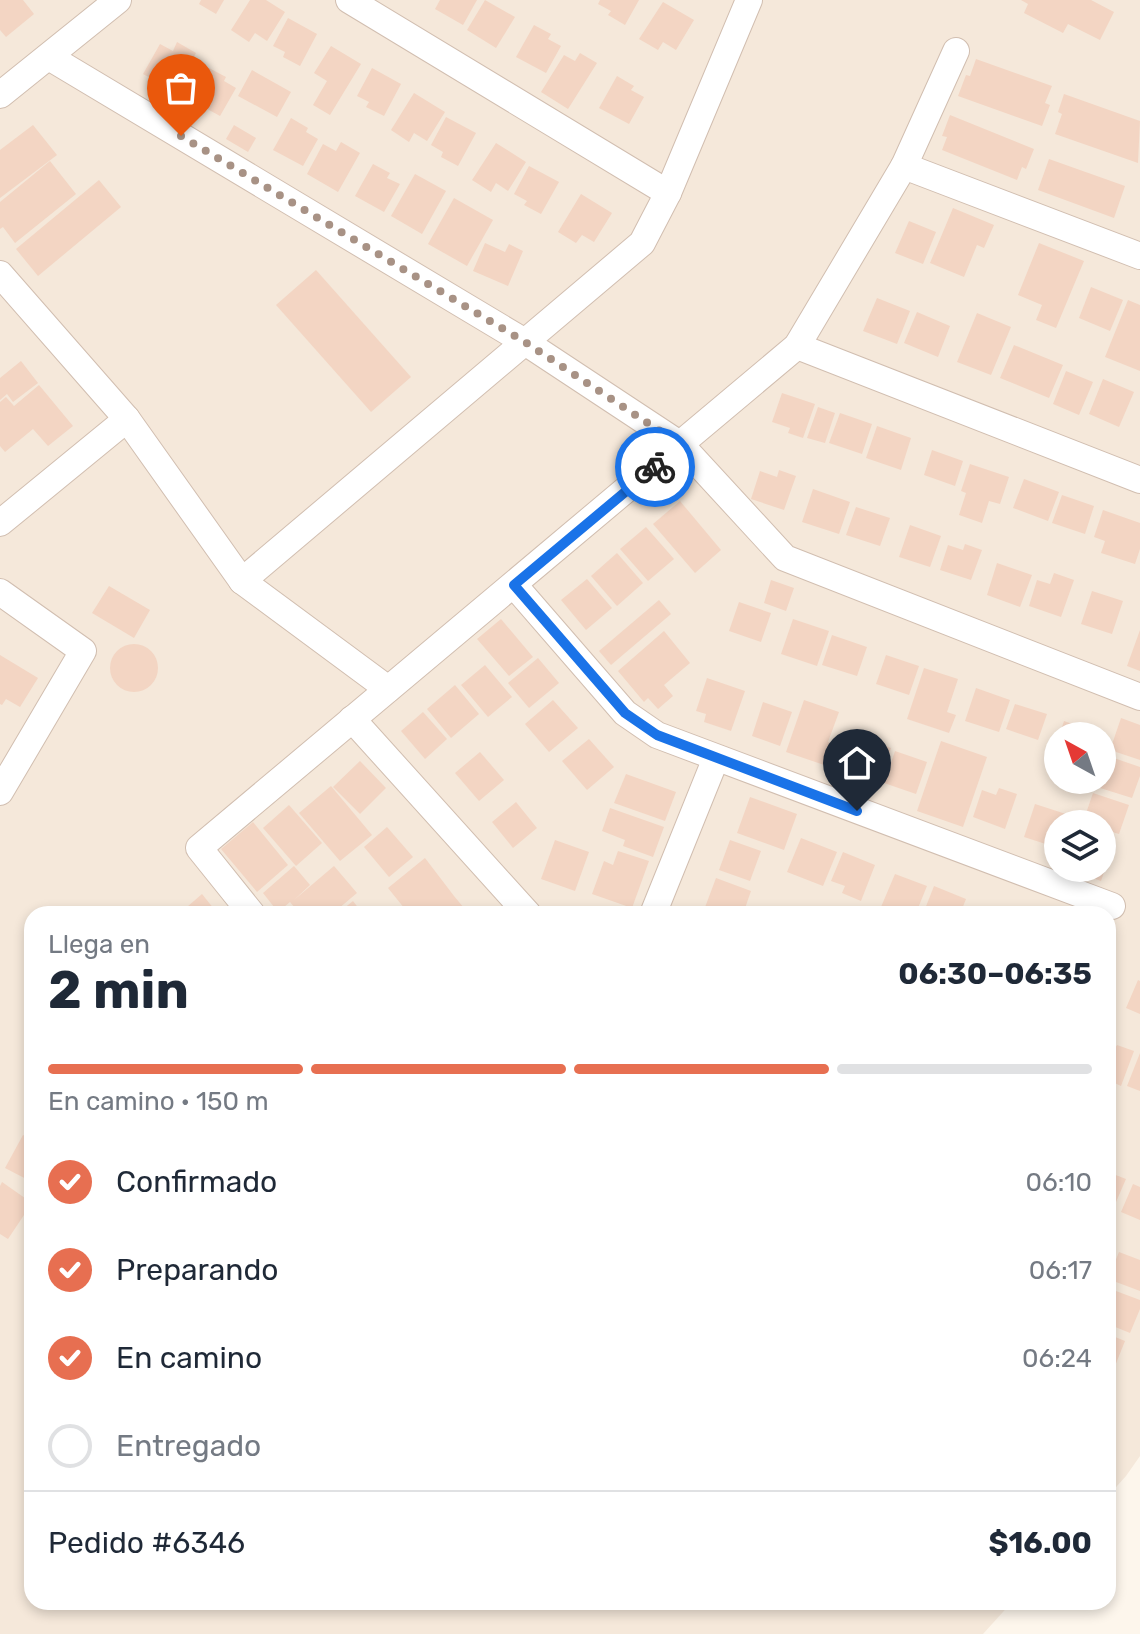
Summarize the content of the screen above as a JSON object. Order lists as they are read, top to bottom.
{
  "north": "top left",
  "page": {
    "heading": ["2 min", "Llega en", "06:30–06:35"],
    "panel": ["Pedido #6346", "$16.00"],
    "bar": "En camino · 150 m",
    "list": [
      ["Confirmado", "06:10"],
      ["Preparando", "06:17"],
      ["En camino", "06:24"],
      "Entregado"
    ]
  }
}
